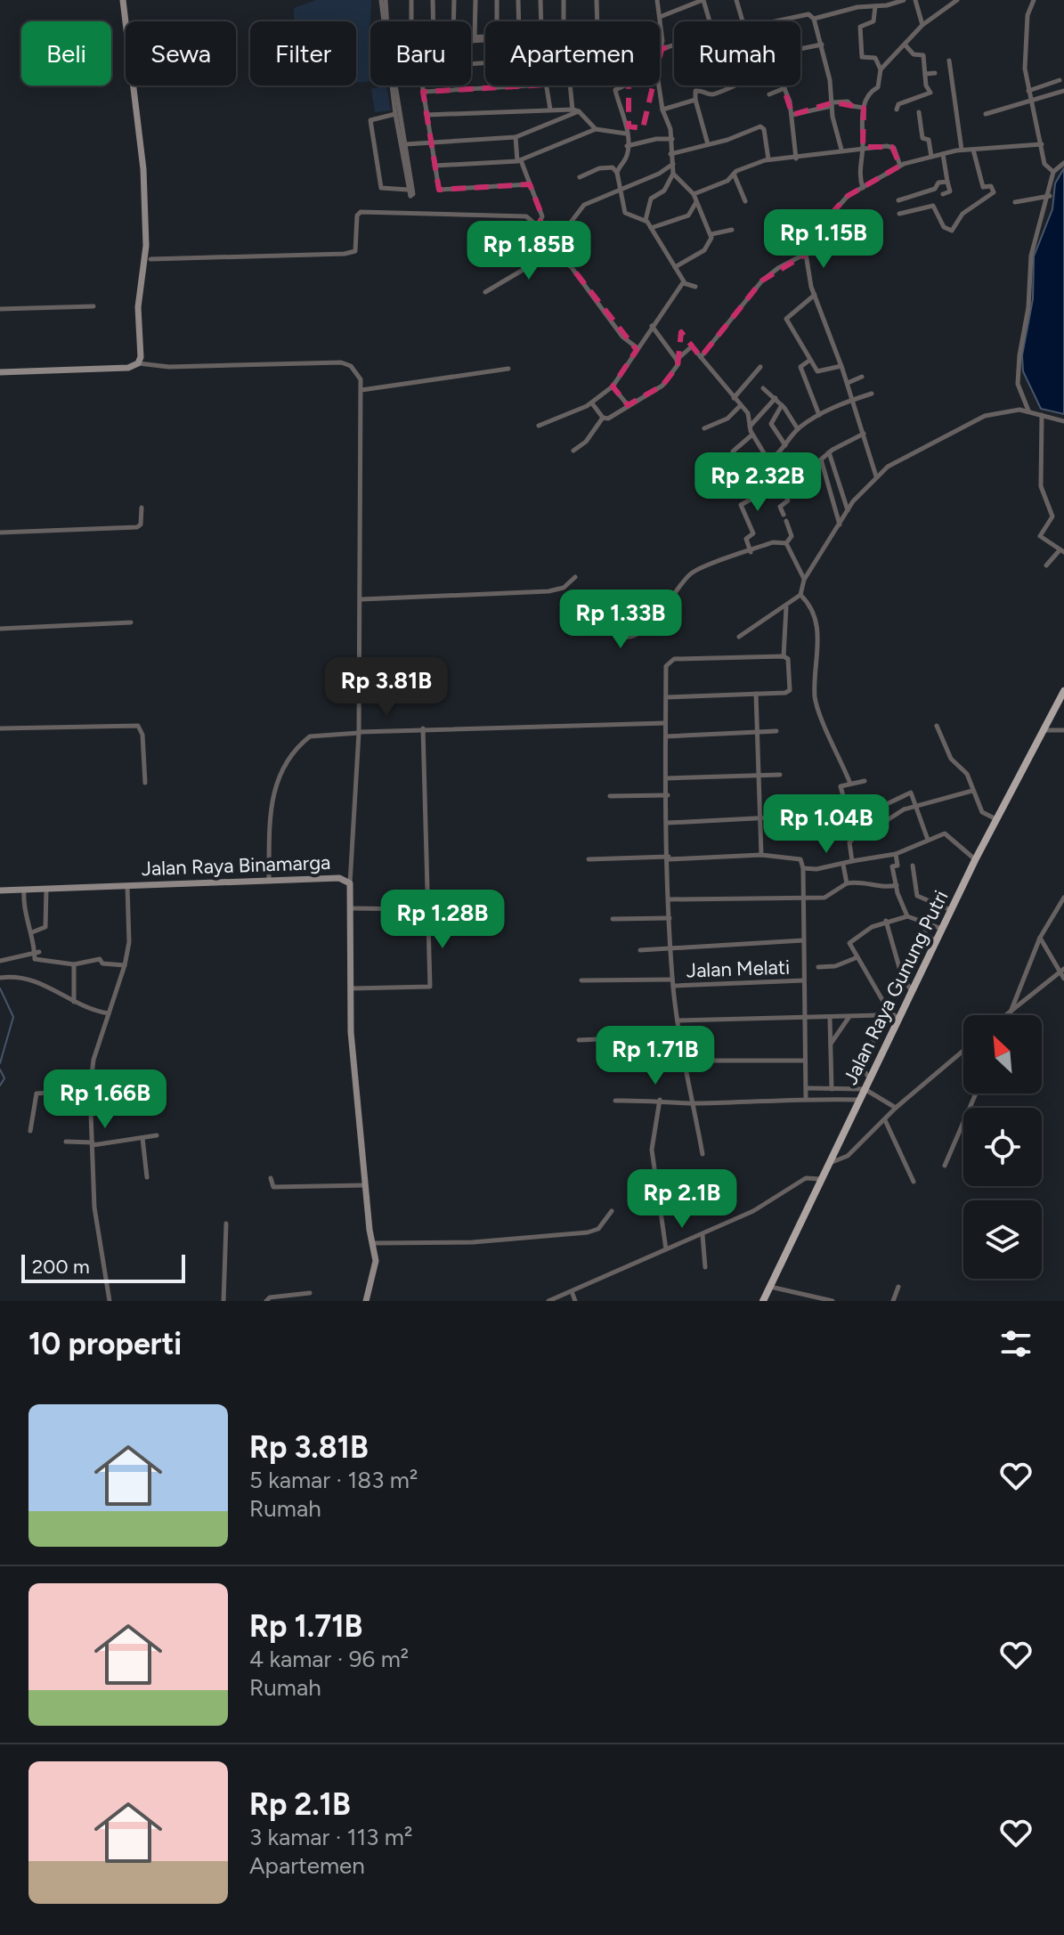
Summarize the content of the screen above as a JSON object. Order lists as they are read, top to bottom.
{
  "streets": {
    "main road": ["Jalan Raya Gunung Putri"],
    "street": ["Jalan Raya Binamarga", "Jalan Melati"]
  },
  "scale_bar": "200 m",
  "north": "top left",
  "page": {
    "chip": [
      "Beli",
      "Sewa",
      "Filter",
      "Baru",
      "Apartemen",
      "Rumah"
    ],
    "price": [
      "Rp 1.15B",
      "Rp 1.85B",
      "Rp 2.32B",
      "Rp 1.33B",
      "Rp 3.81B",
      "Rp 1.04B",
      "Rp 1.28B",
      "Rp 1.71B",
      "Rp 1.66B",
      "Rp 2.1B"
    ],
    "scale": "200 m",
    "heading": "10 properti",
    "list": [
      {
        "name": "Rp 3.81B",
        "note": "5 kamar · 183 m² · Rumah"
      },
      {
        "name": "Rp 1.71B",
        "note": "4 kamar · 96 m² · Rumah"
      },
      {
        "name": "Rp 2.1B",
        "note": "3 kamar · 113 m² · Apartemen"
      }
    ]
  }
}
